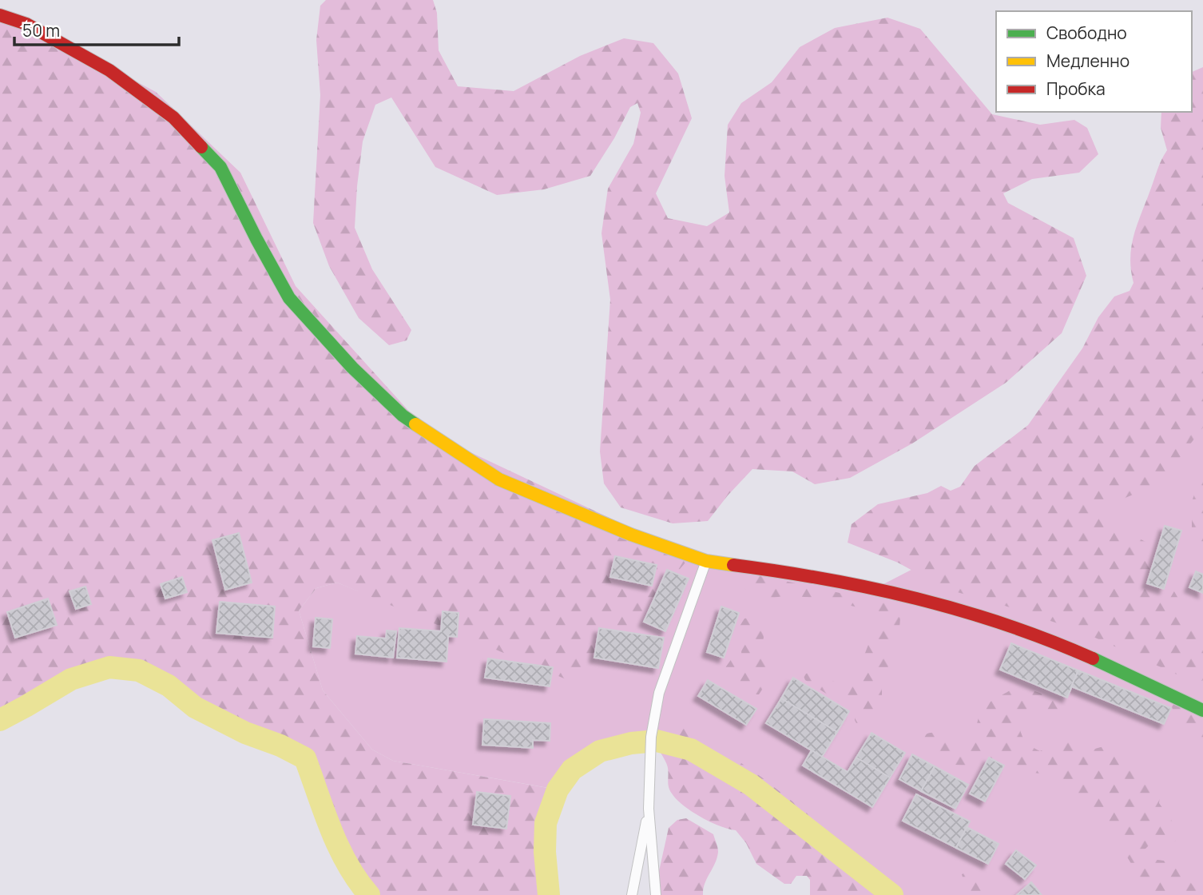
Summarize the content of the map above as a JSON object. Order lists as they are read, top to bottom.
{
  "legend": ["Свободно", "Медленно", "Пробка"],
  "scale_bar": "50 m"
}
